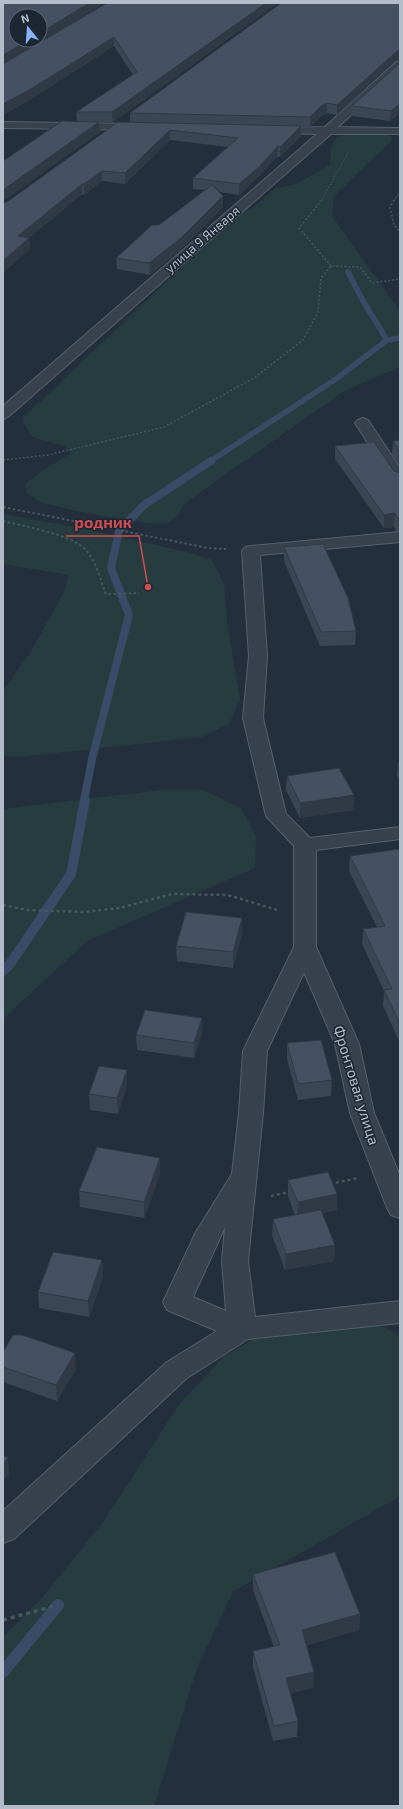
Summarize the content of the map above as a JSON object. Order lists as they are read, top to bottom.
{
  "streets": {
    "street": ["улица 9 Января", "Фронтовая улица"]
  },
  "places": ["родник"],
  "north": "top"
}
